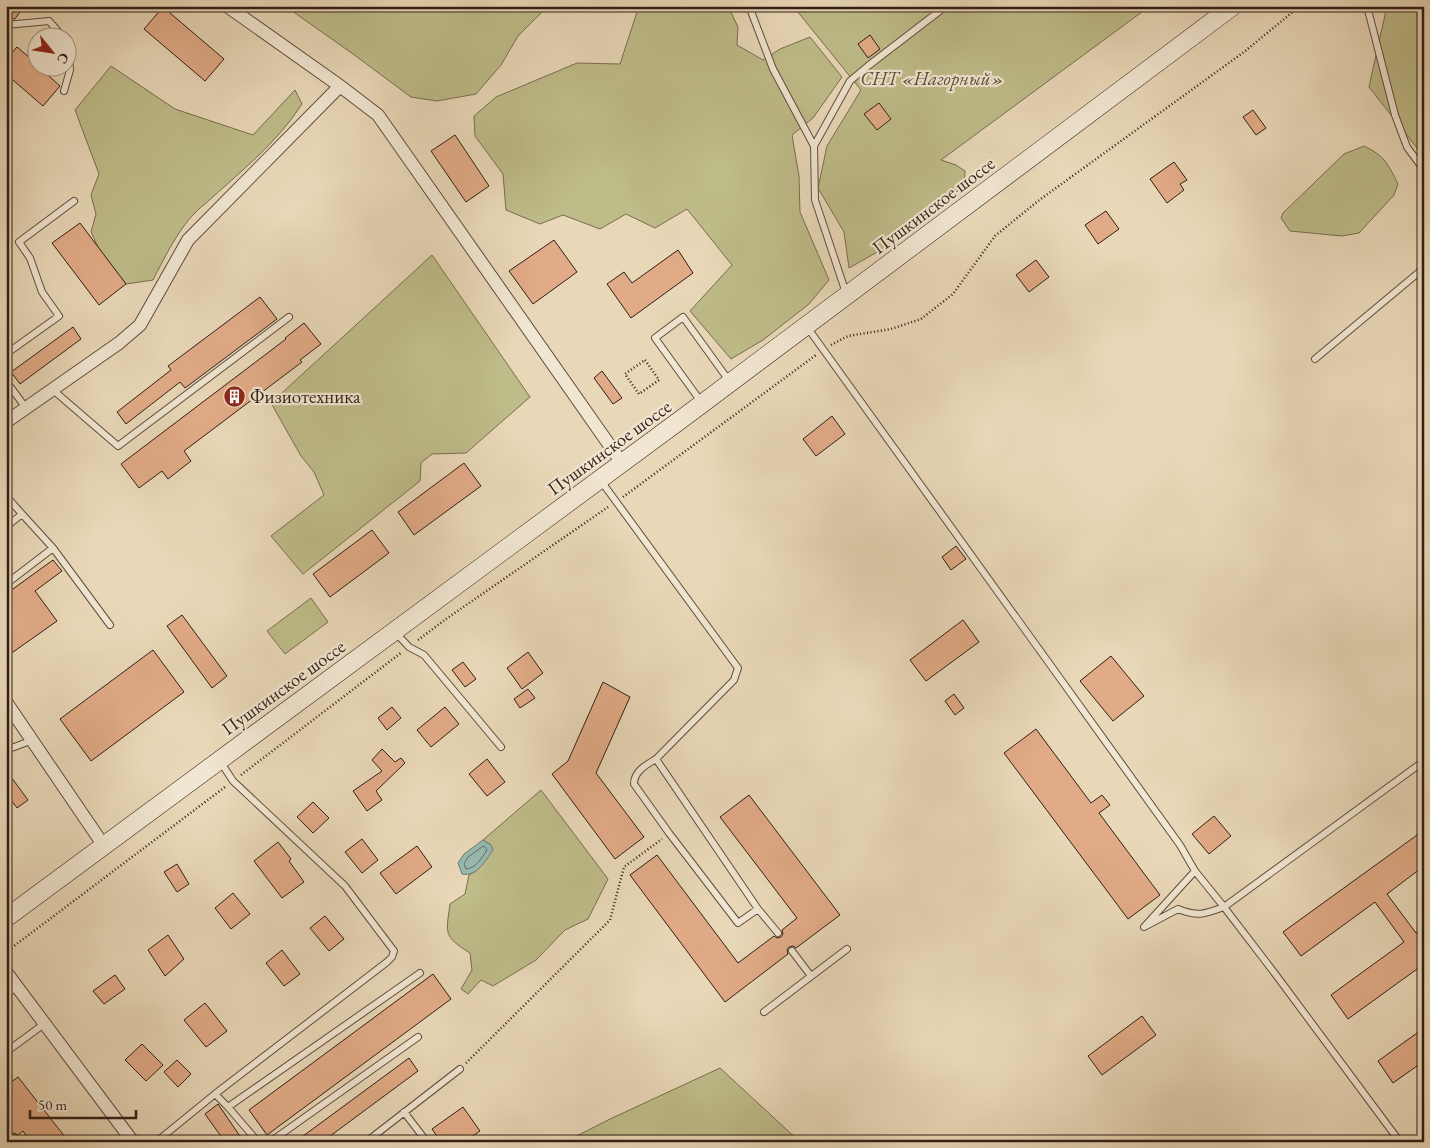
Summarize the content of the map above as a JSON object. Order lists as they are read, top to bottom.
{
  "streets": {
    "main road": ["Пушкинское шоссе"]
  },
  "parks": ["СНТ «Нагорный»"],
  "places": {
    "building": ["Физиотехника"]
  },
  "scale_bar": "50 m",
  "north": "bottom right"
}
